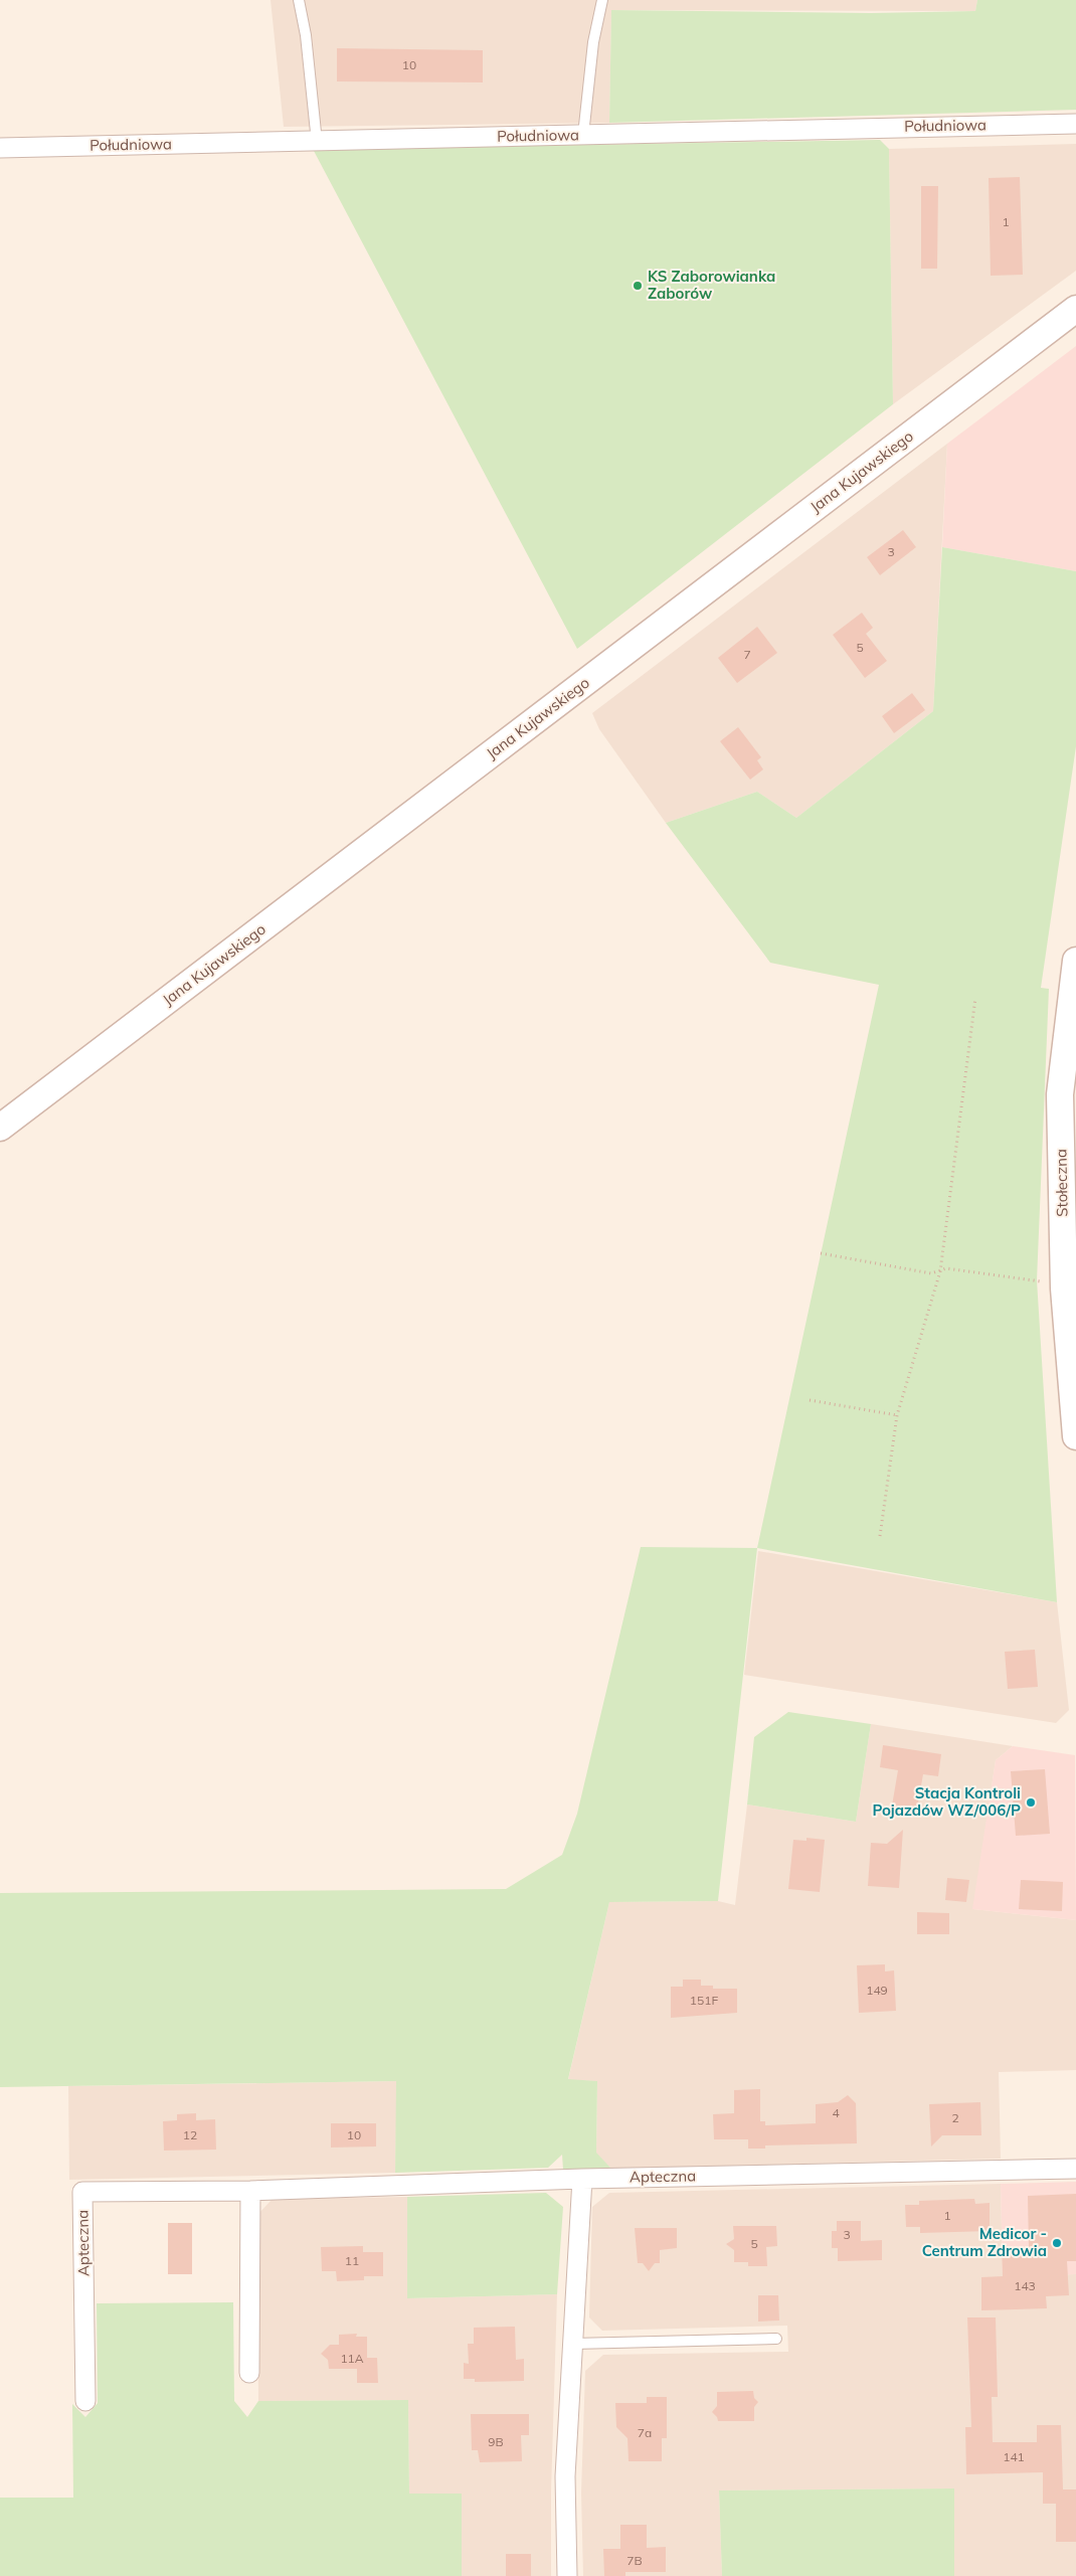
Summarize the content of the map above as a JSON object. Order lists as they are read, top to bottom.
{
  "streets": {
    "main road": ["Jana Kujawskiego", "Stołeczna"],
    "street": ["Południowa", "Apteczna"]
  },
  "places": ["KS Zaborowianka Zaborów", "Stacja Kontroli Pojazdów WZ/006/P", "Medicor - Centrum Zdrowia"],
  "house_numbers": [
    "10",
    "1",
    "3",
    "5",
    "7",
    "149",
    "151F",
    "4",
    "2",
    "12",
    "10",
    "1",
    "3",
    "5",
    "11",
    "143",
    "11A",
    "7a",
    "9B",
    "141",
    "7B"
  ]
}
